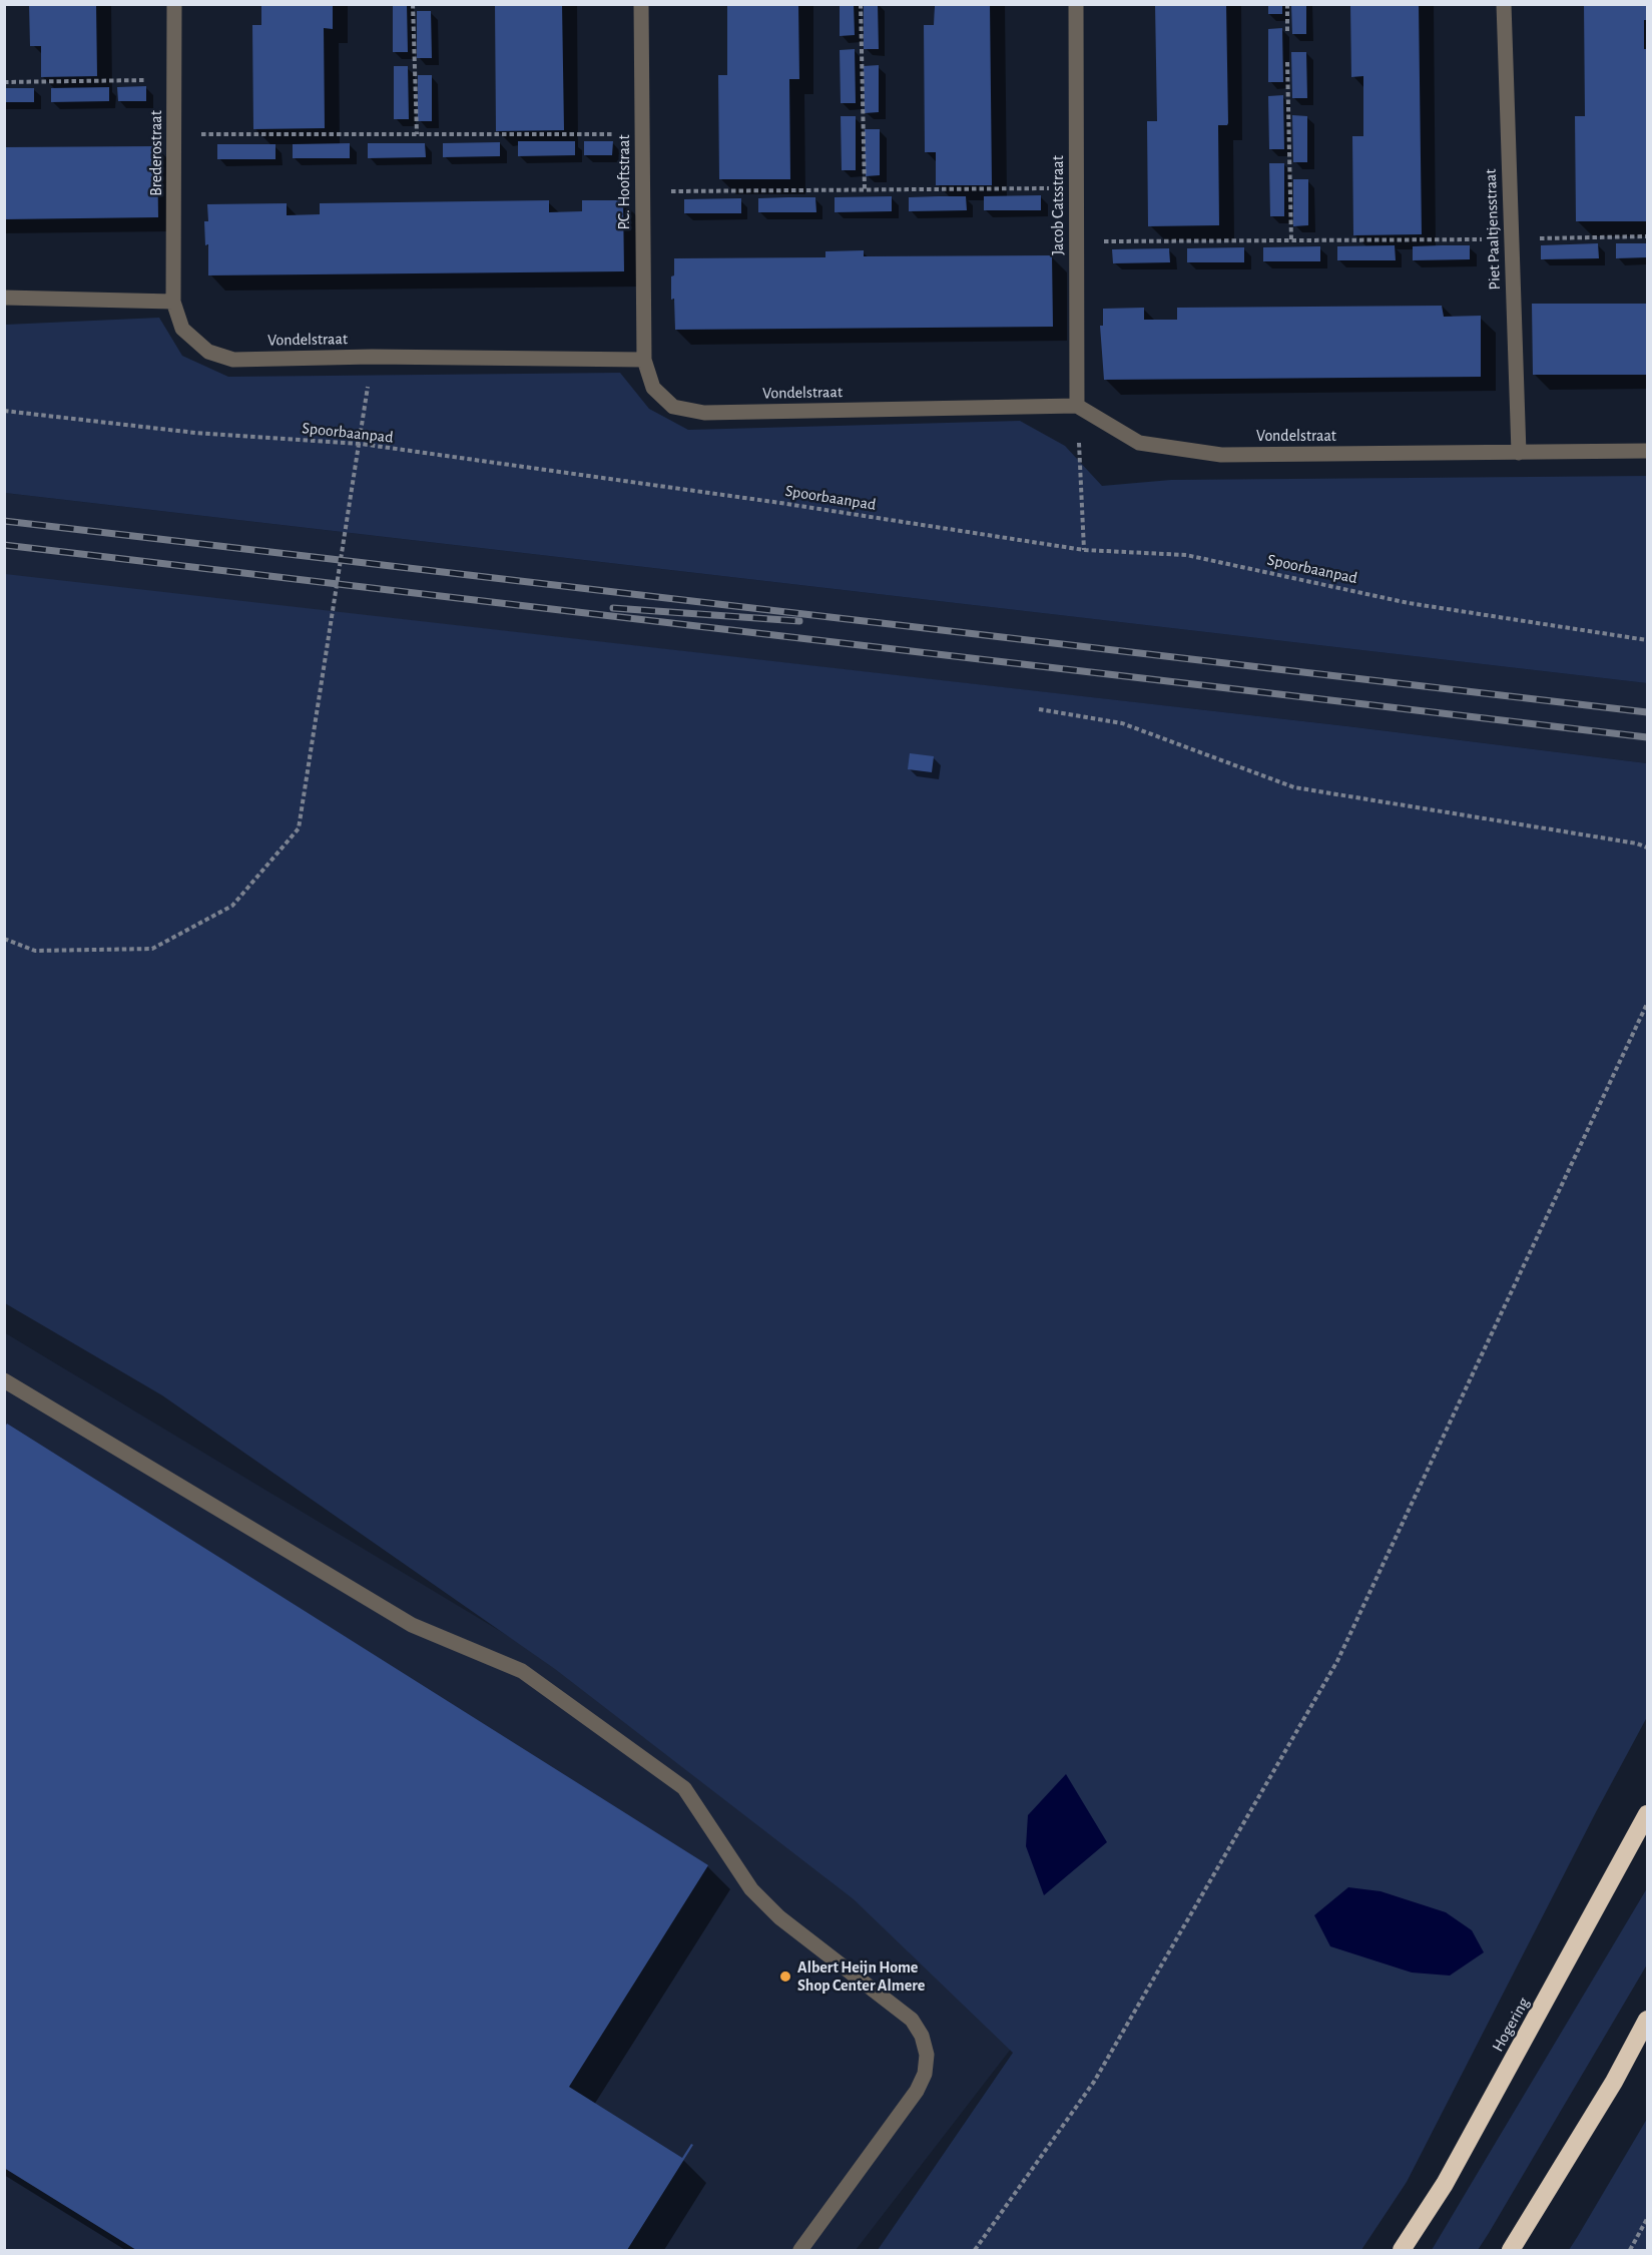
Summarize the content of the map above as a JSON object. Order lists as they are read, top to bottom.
{
  "streets": {
    "highway": ["Hogering"],
    "street": [
      "Brederostraat",
      "P.C. Hooftstraat",
      "Jacob Catsstraat",
      "Piet Paaltjensstraat",
      "Vondelstraat"
    ],
    "path": ["Spoorbaanpad"]
  },
  "crossings": [
    ["Brederostraat", "Vondelstraat"],
    ["P.C. Hooftstraat", "Vondelstraat"],
    ["Jacob Catsstraat", "Vondelstraat"],
    ["Piet Paaltjensstraat", "Vondelstraat"]
  ],
  "places": ["Albert Heijn Home Shop Center Almere"]
}
